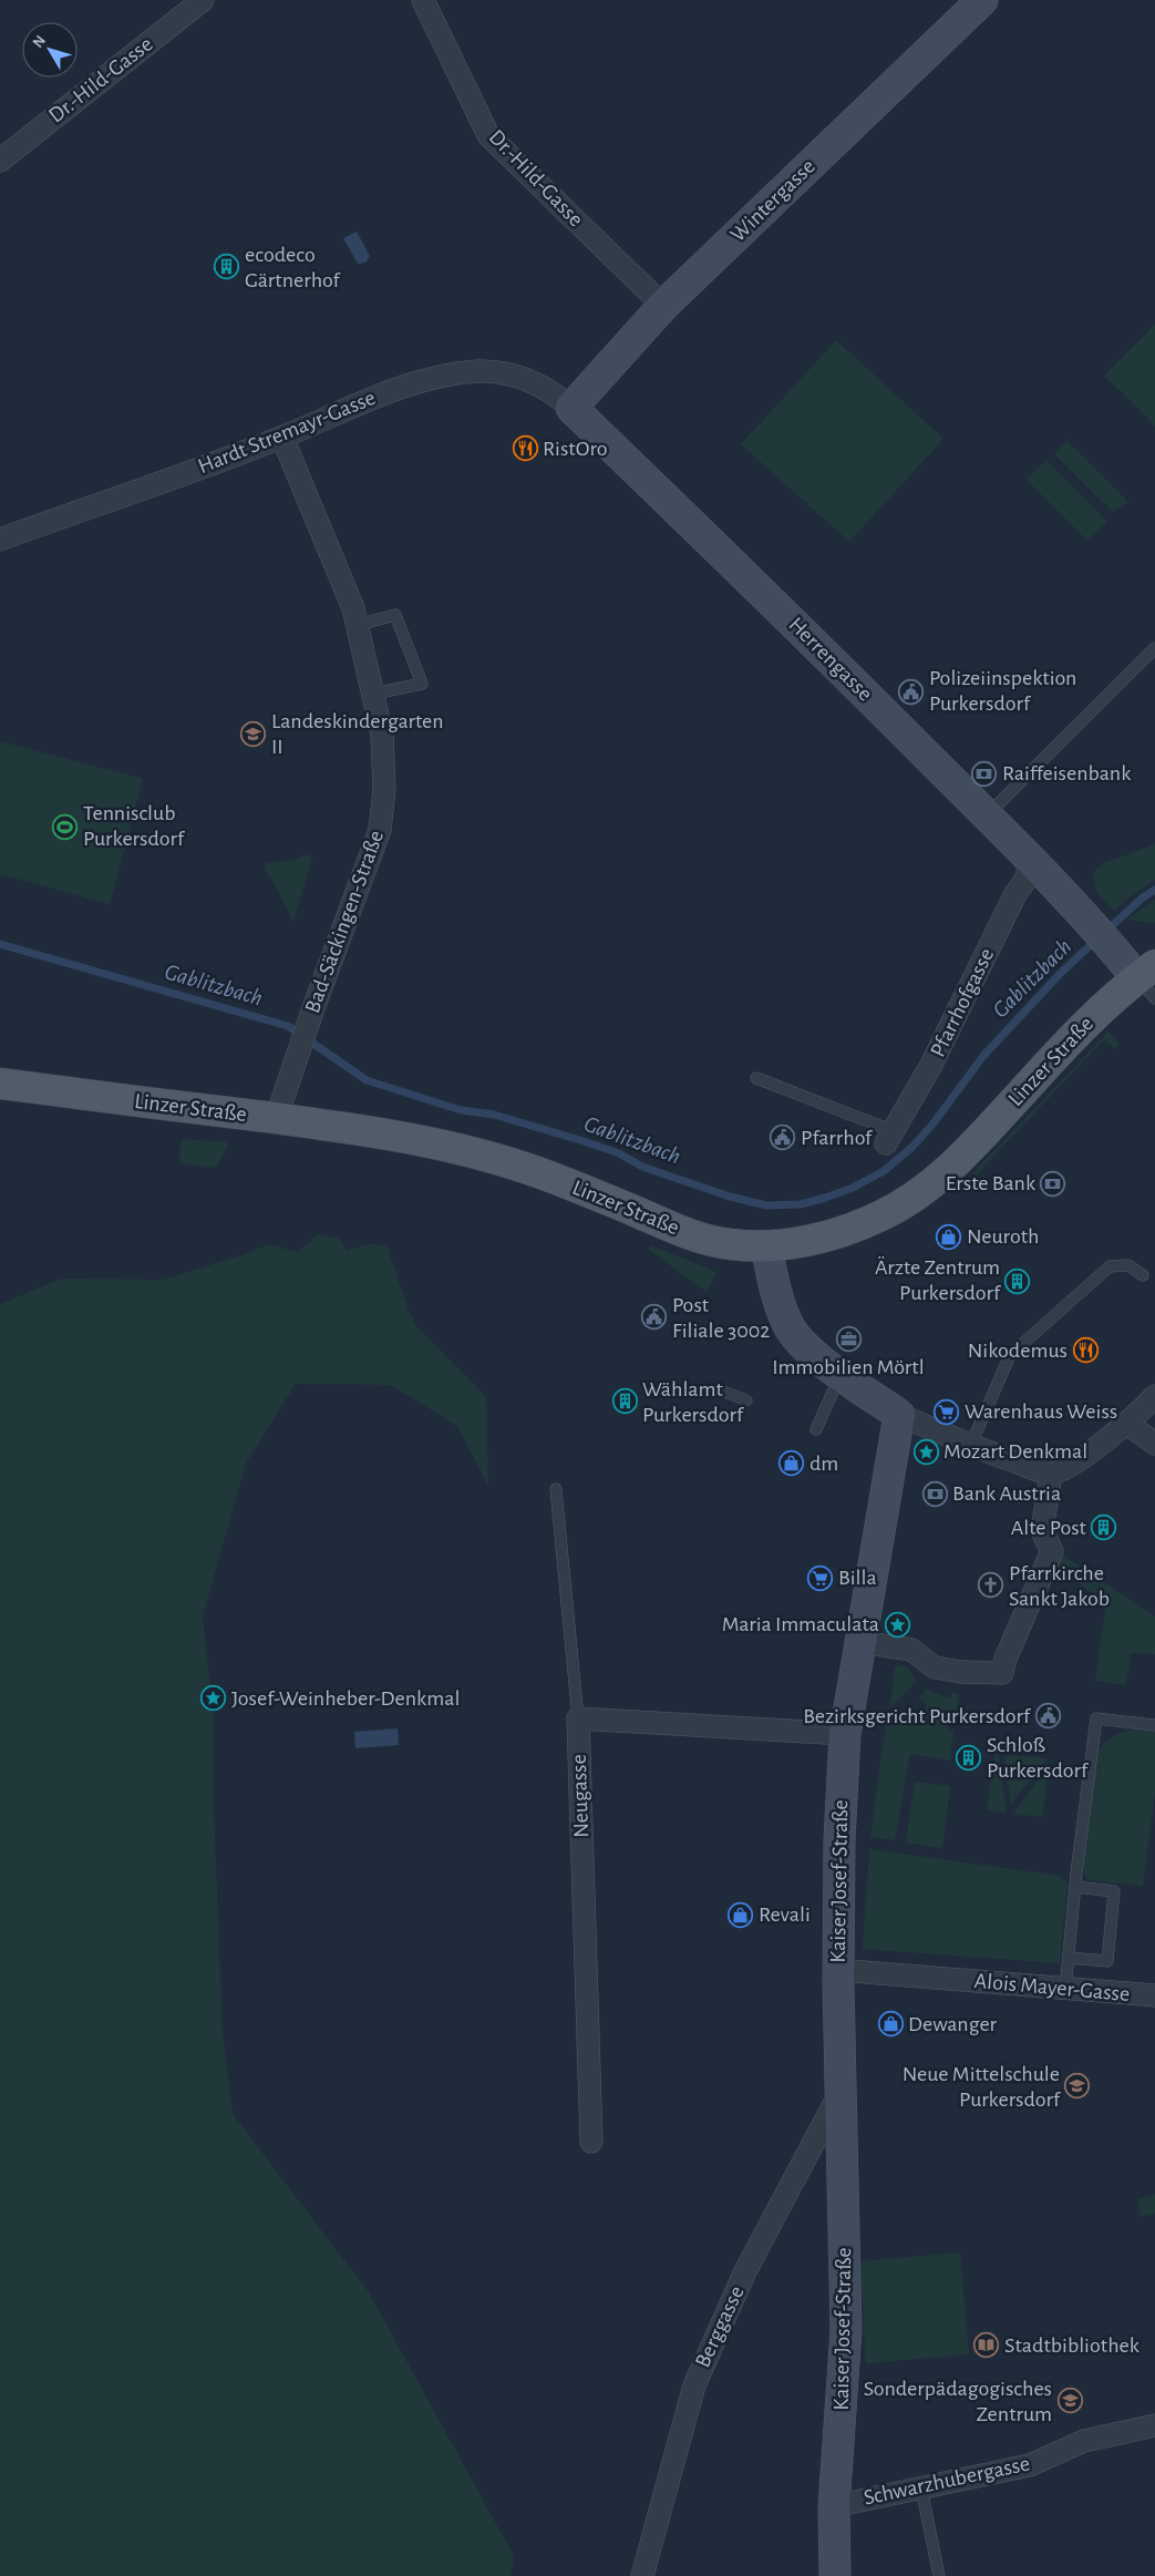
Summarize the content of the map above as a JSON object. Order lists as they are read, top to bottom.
{
  "streets": {
    "main road": [
      "Wintergasse",
      "Herrengasse",
      "Linzer Straße",
      "Kaiser Josef-Straße"
    ],
    "street": [
      "Dr.-Hild-Gasse",
      "Hardt Stremayr-Gasse",
      "Bad-Säckingen-Straße",
      "Pfarrhofgasse",
      "Neugasse",
      "Alois Mayer-Gasse",
      "Berggasse",
      "Schwarzhubergasse"
    ]
  },
  "crossings": [
    ["Dr.-Hild-Gasse", "Wintergasse"],
    ["Wintergasse", "Hardt Stremayr-Gasse"],
    ["Wintergasse", "Herrengasse"],
    ["Hardt Stremayr-Gasse", "Herrengasse"],
    ["Hardt Stremayr-Gasse", "Bad-Säckingen-Straße"],
    ["Herrengasse", "Pfarrhofgasse"],
    ["Herrengasse", "Linzer Straße"],
    ["Bad-Säckingen-Straße", "Linzer Straße"],
    ["Kaiser Josef-Straße", "Alois Mayer-Gasse"],
    ["Kaiser Josef-Straße", "Berggasse"],
    ["Kaiser Josef-Straße", "Schwarzhubergasse"]
  ],
  "water": ["Gablitzbach"],
  "places": {
    "building": [
      "ecodeco Gärtnerhof",
      "Ärzte Zentrum Purkersdorf",
      "Wählamt Purkersdorf",
      "Alte Post",
      "Schloß Purkersdorf"
    ],
    "restaurant": ["RistOro", "Nikodemus"],
    "public building": [
      "Polizeiinspektion Purkersdorf",
      "Pfarrhof",
      "Post Filiale 3002",
      "Bezirksgericht Purkersdorf"
    ],
    "school or university": ["Landeskindergarten II", "Neue Mittelschule Purkersdorf", "Sonderpädagogisches Zentrum"],
    "bank": ["Raiffeisenbank", "Erste Bank", "Bank Austria"],
    "sports": ["Tennisclub Purkersdorf"],
    "shop": [
      "Neuroth",
      "dm",
      "Revali",
      "Dewanger"
    ],
    "office": ["Immobilien Mörtl"],
    "supermarket": ["Warenhaus Weiss", "Billa"],
    "place": ["Mozart Denkmal", "Maria Immaculata", "Josef-Weinheber-Denkmal"],
    "church": ["Pfarrkirche Sankt Jakob"],
    "library": ["Stadtbibliothek"]
  },
  "north": "top left"
}
